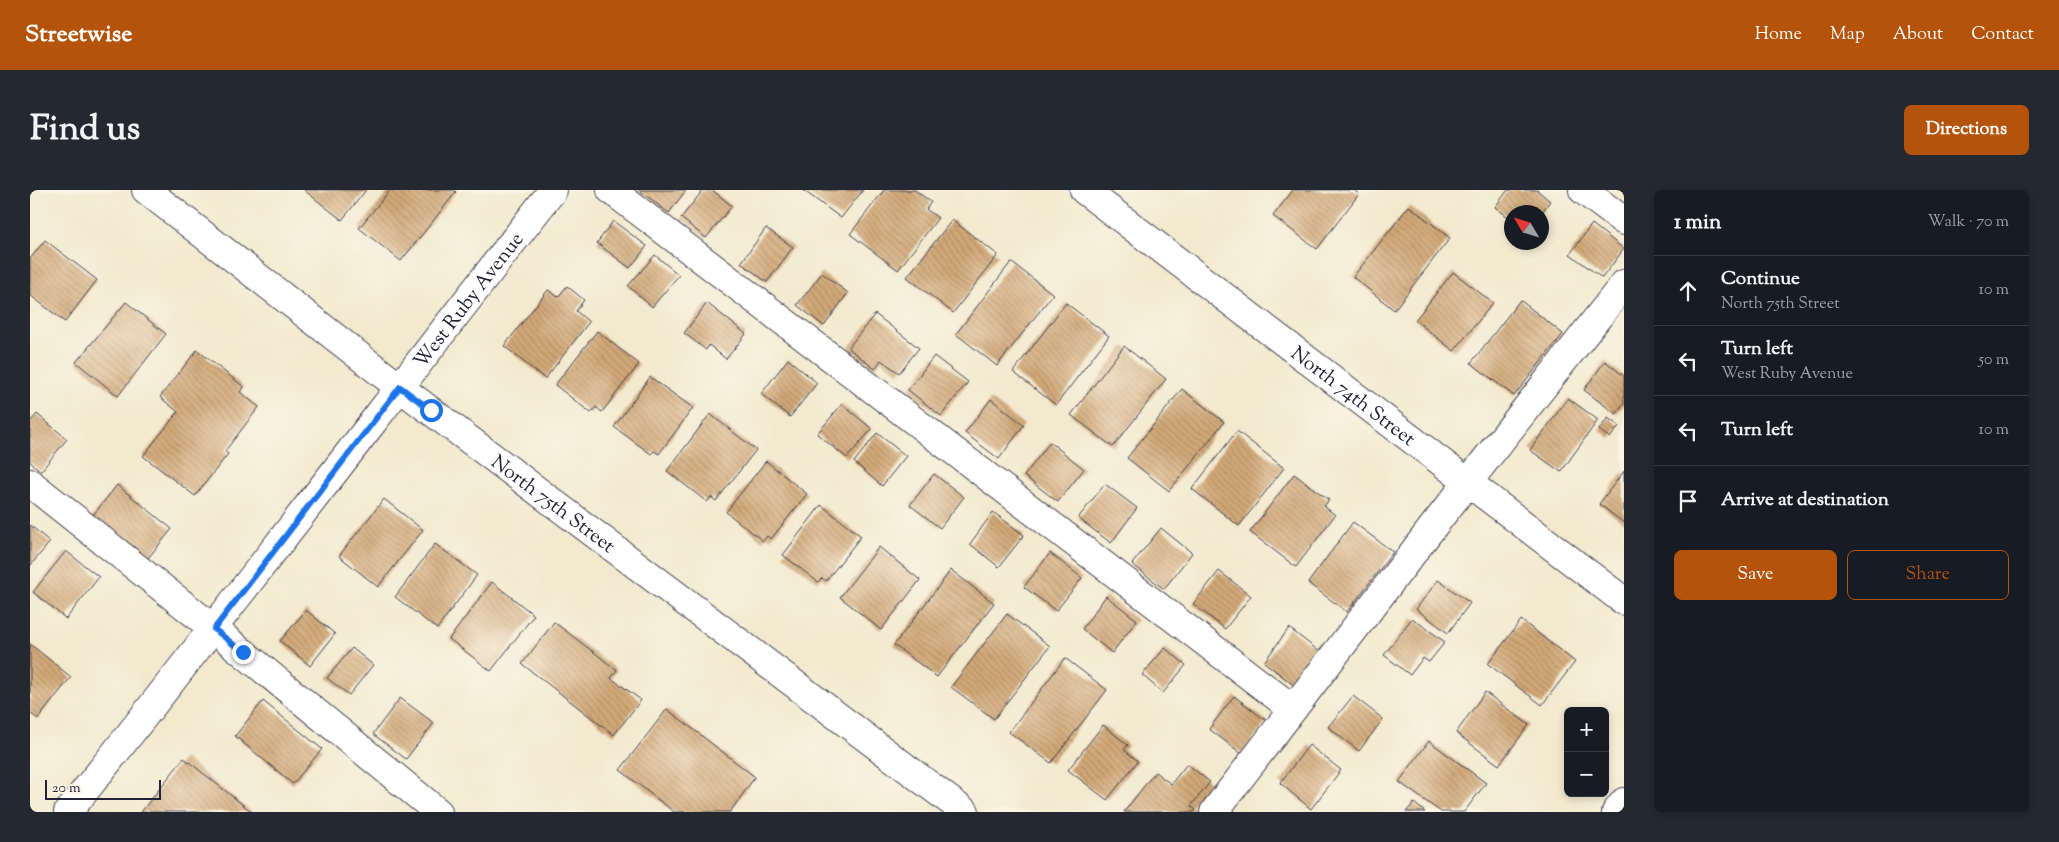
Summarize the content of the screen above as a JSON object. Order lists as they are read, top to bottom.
{
  "streets": {
    "street": ["West Ruby Avenue", "North 74th Street", "North 75th Street"]
  },
  "crossings": [
    ["West Ruby Avenue", "North 75th Street"]
  ],
  "scale_bar": "20 m",
  "north": "top left",
  "page": {
    "header": "Streetwise",
    "nav": [
      "Home",
      "Map",
      "About",
      "Contact"
    ],
    "title": "Find us",
    "buttons": [
      "Directions",
      ["Save", "Share"]
    ],
    "heading": ["1 min", "Walk · 70 m"],
    "list": [
      ["Continue", "North 75th Street", "10 m"],
      ["Turn left", "West Ruby Avenue", "50 m"],
      ["Turn left", "10 m"],
      "Arrive at destination"
    ],
    "map_buttons": ["+", "−"],
    "scale": "20 m"
  }
}
